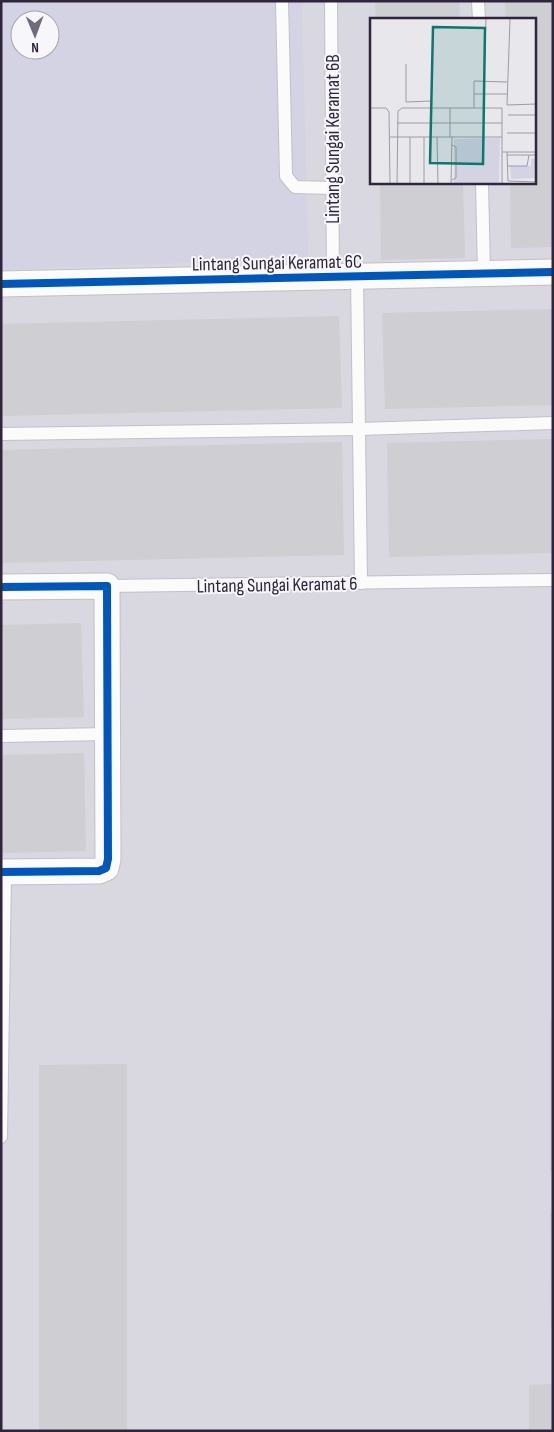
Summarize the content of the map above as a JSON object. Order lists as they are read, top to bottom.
{
  "streets": {
    "street": ["Lintang Sungai Keramat 6C", "Lintang Sungai Keramat 6"],
    "lane": ["Lintang Sungai Keramat 6B"]
  },
  "crossings": [
    ["Lintang Sungai Keramat 6B", "Lintang Sungai Keramat 6C"],
    ["Lintang Sungai Keramat 6B", "Lintang Sungai Keramat 6"]
  ],
  "north": "bottom"
}
